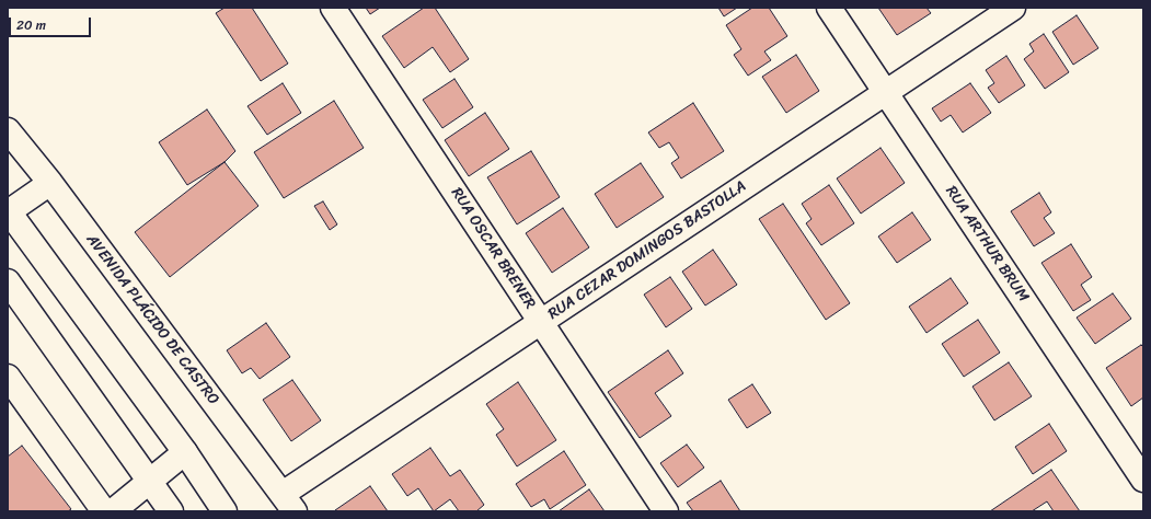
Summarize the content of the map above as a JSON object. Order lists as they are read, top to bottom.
{
  "streets": {
    "street": [
      "RUA ARTHUR BRUM",
      "RUA OSCAR BRENER",
      "RUA CEZAR DOMINGOS BASTOLLA",
      "AVENIDA PLÁCIDO DE CASTRO"
    ]
  },
  "crossings": [
    ["RUA ARTHUR BRUM", "RUA CEZAR DOMINGOS BASTOLLA"],
    ["RUA OSCAR BRENER", "RUA CEZAR DOMINGOS BASTOLLA"],
    ["RUA CEZAR DOMINGOS BASTOLLA", "AVENIDA PLÁCIDO DE CASTRO"]
  ],
  "scale_bar": "20 m"
}
